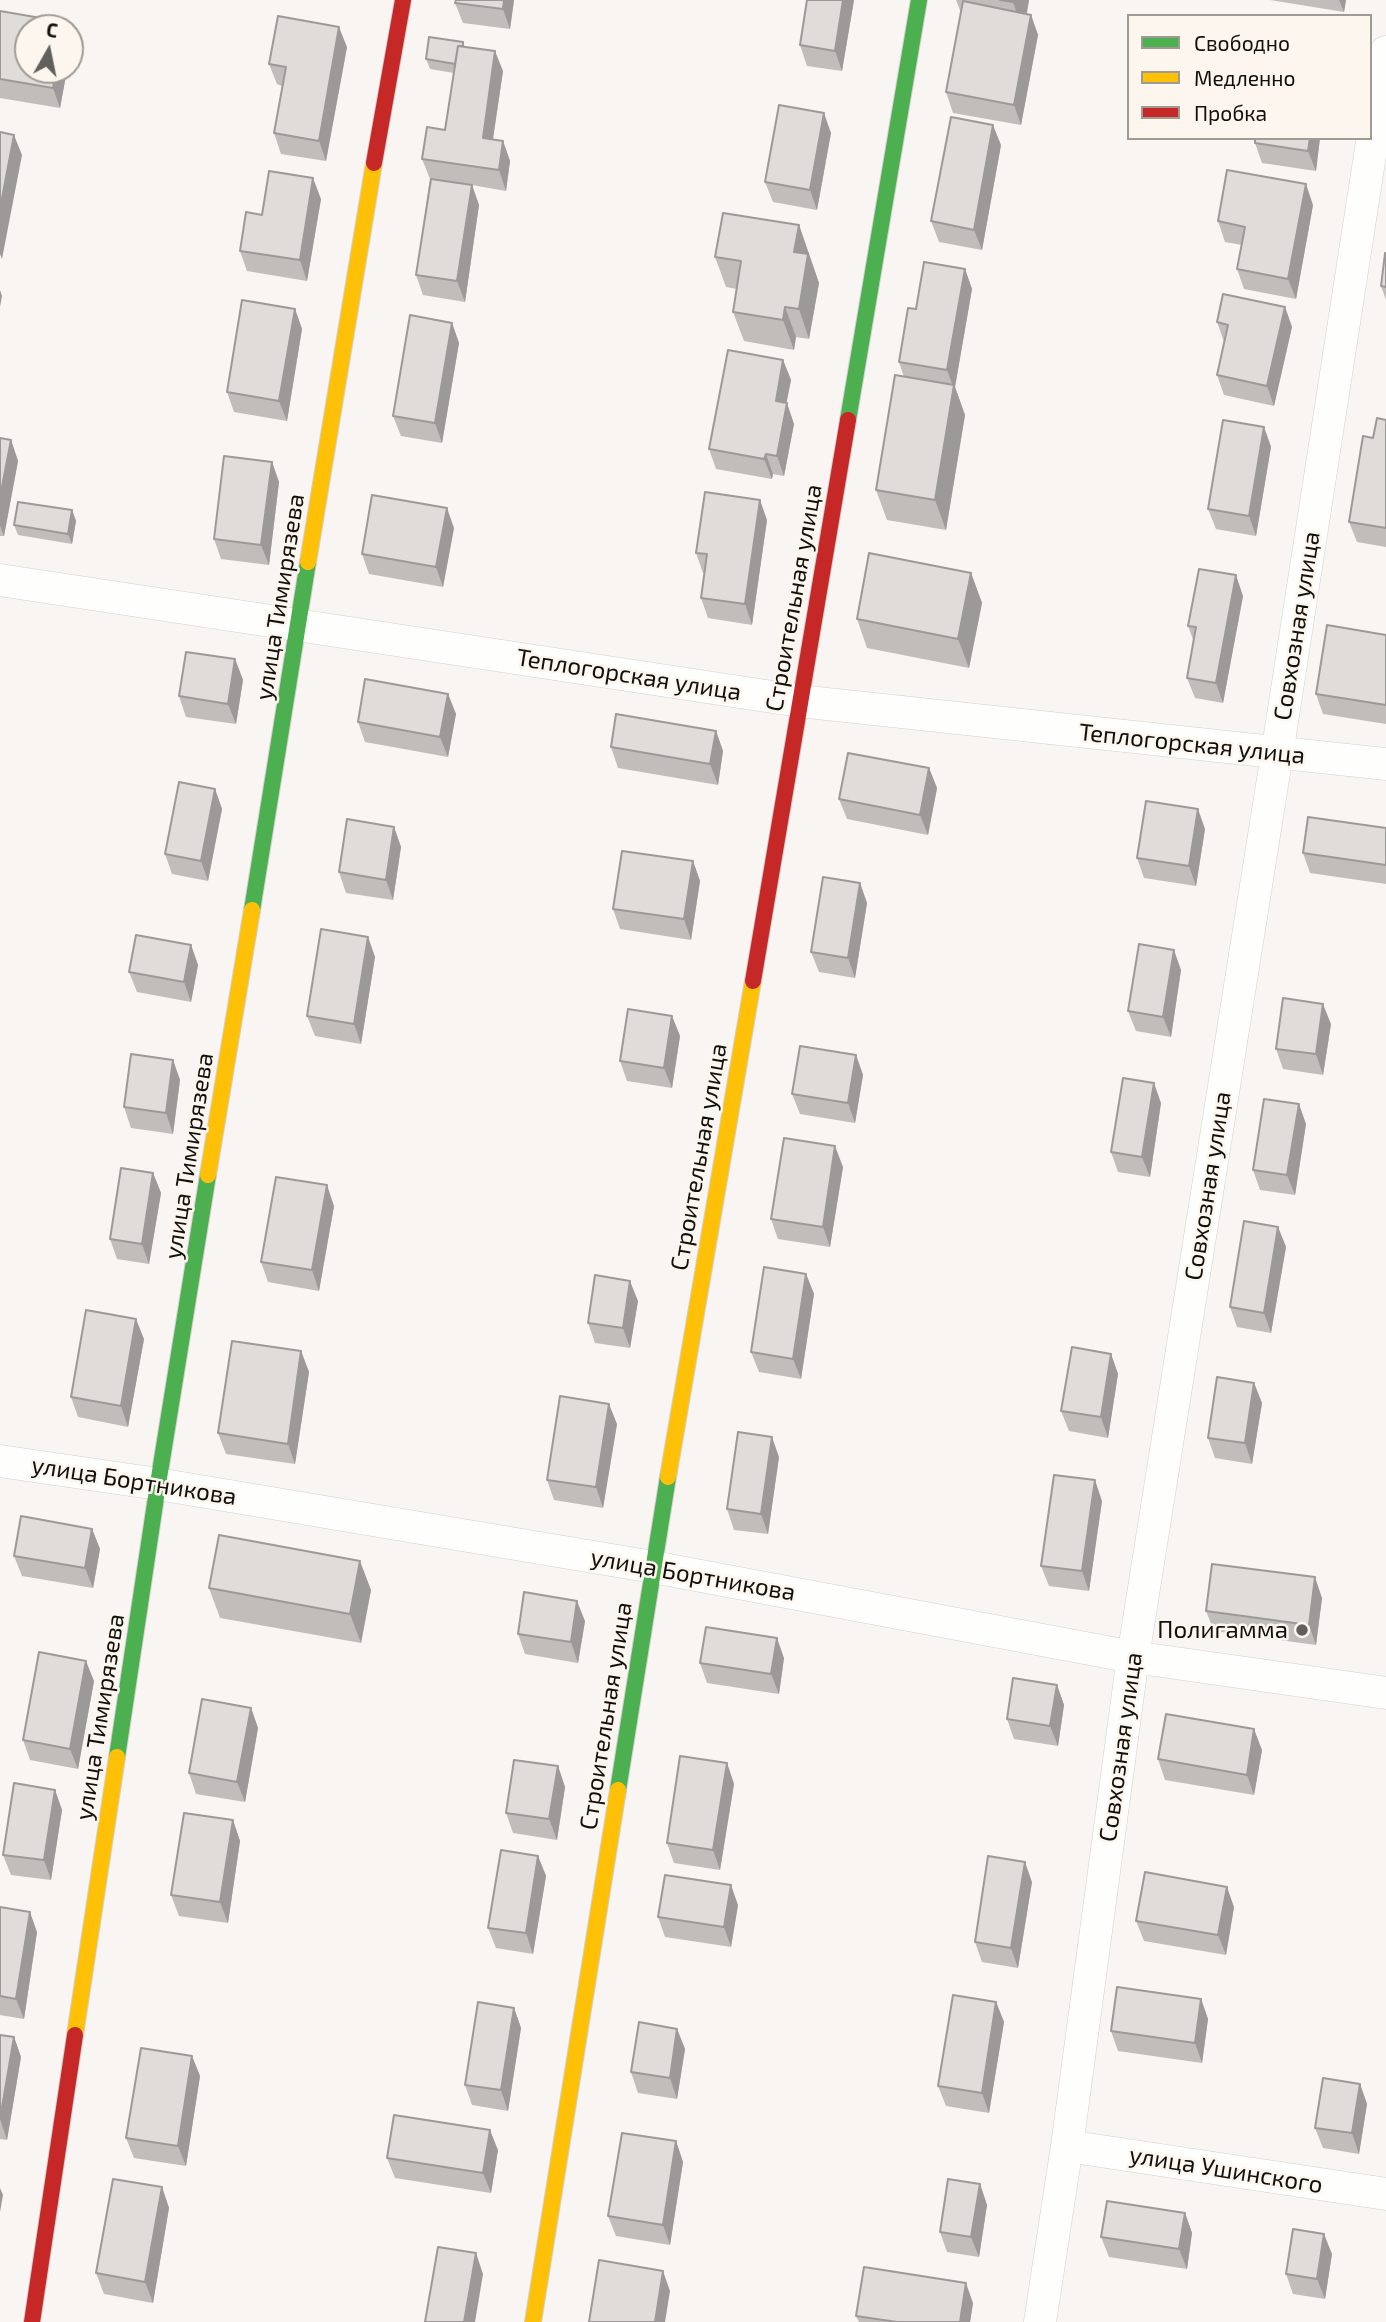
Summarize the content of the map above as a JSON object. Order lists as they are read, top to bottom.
{
  "streets": {
    "street": [
      "улица Тимирязева",
      "Строительная улица",
      "Совхозная улица",
      "Теплогорская улица",
      "улица Бортникова",
      "улица Ушинского"
    ]
  },
  "crossings": [
    ["улица Тимирязева", "Теплогорская улица"],
    ["улица Тимирязева", "улица Бортникова"],
    ["Строительная улица", "Теплогорская улица"],
    ["Строительная улица", "улица Бортникова"],
    ["Совхозная улица", "Теплогорская улица"],
    ["Совхозная улица", "улица Бортникова"],
    ["Совхозная улица", "улица Ушинского"]
  ],
  "places": ["Полигамма"],
  "legend": ["Свободно", "Медленно", "Пробка"],
  "north": "top"
}
